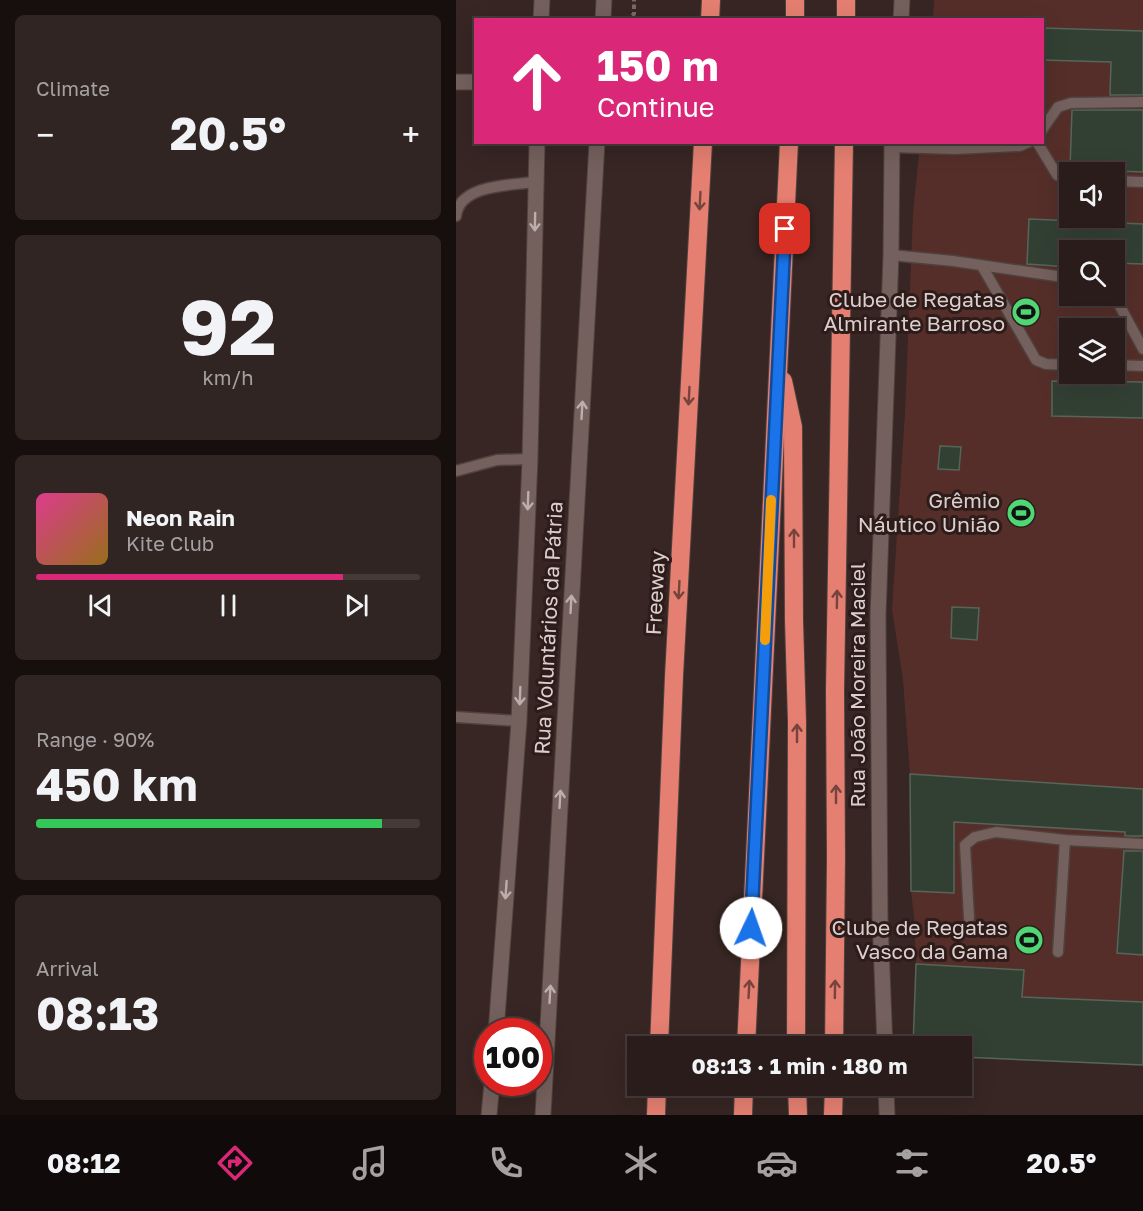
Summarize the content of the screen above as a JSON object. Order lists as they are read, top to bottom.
{
  "streets": {
    "highway": ["Freeway"],
    "main road": ["Rua Voluntários da Pátria", "Rua João Moreira Maciel"]
  },
  "places": {
    "sports": ["Clube de Regatas Almirante Barroso", "Grêmio Náutico União", "Clube de Regatas Vasco da Gama"]
  },
  "page": {
    "tile": [
      "Climate",
      ["92", "km/h"],
      ["Range · 90%", "450 km"],
      ["Arrival", "08:13"]
    ],
    "turn": ["150 m", "Continue"],
    "heat": ["−", "20.5°", "+"],
    "song": ["Neon Rain", "Kite Club"],
    "limit": "100",
    "trip": "08:13 · 1 min · 180 m",
    "tabs": ["08:12", "20.5°"]
  }
}
